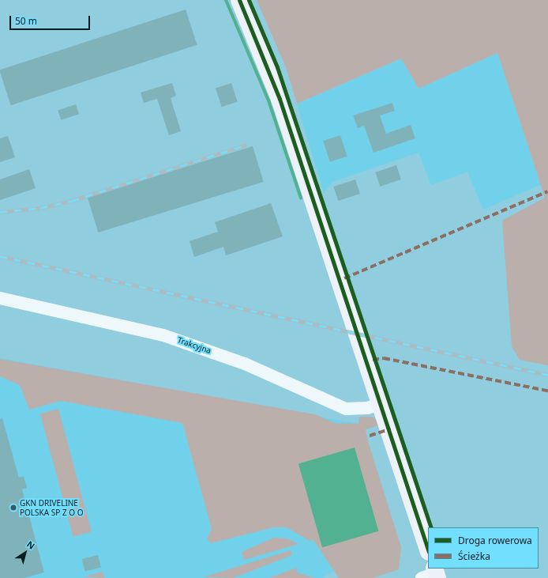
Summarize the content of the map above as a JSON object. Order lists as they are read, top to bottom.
{
  "streets": {
    "street": ["Trakcyjna"]
  },
  "places": ["GKN DRIVELINE POLSKA SP Z O O"],
  "legend": ["Droga rowerowa", "Ścieżka"],
  "scale_bar": "50 m",
  "north": "top right"
}
